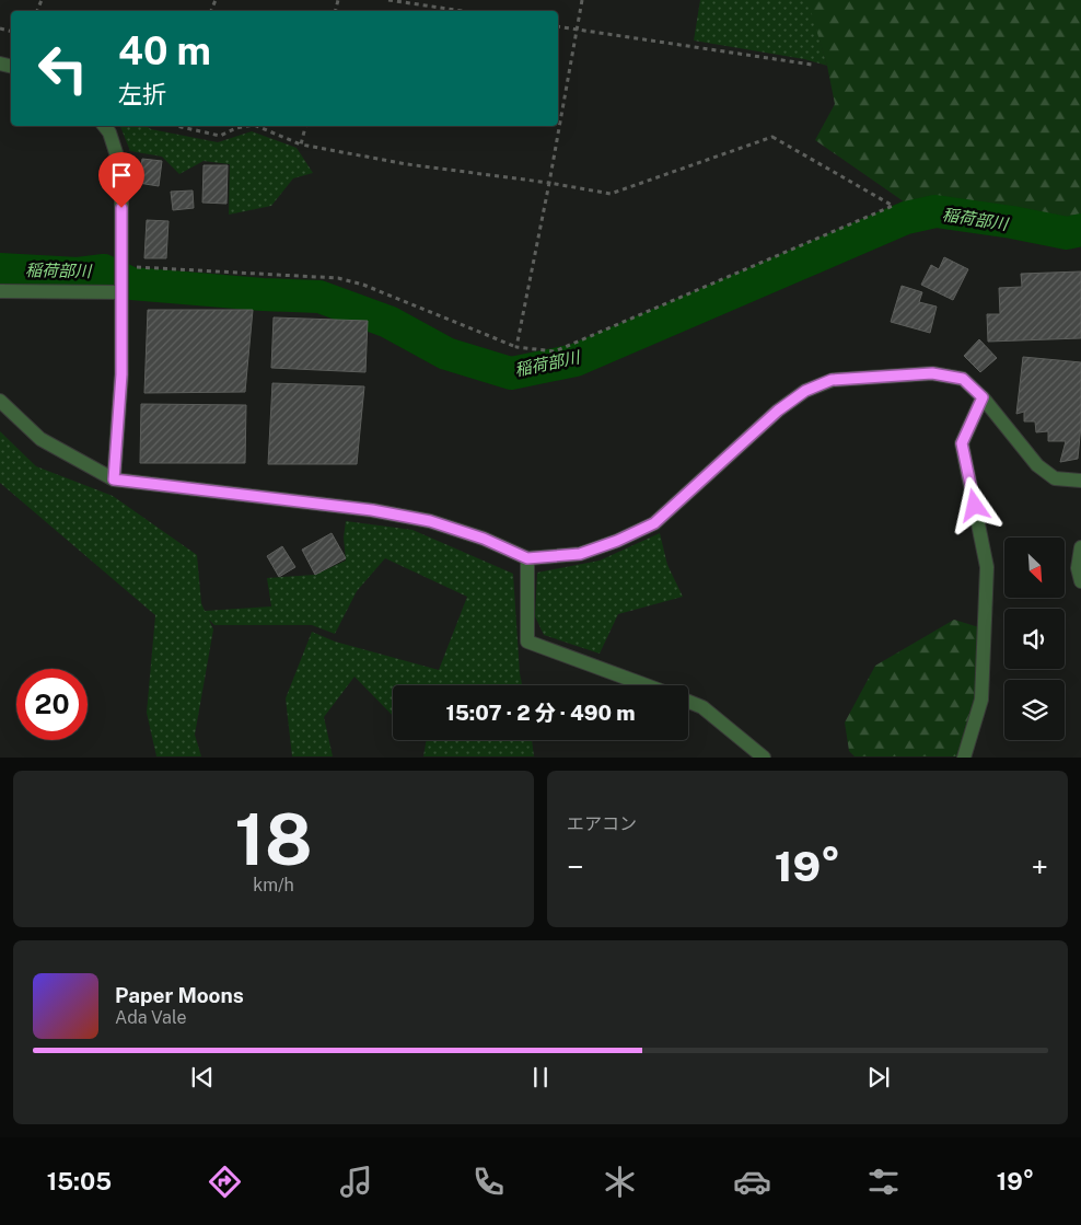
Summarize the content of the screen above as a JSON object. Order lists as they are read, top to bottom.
{
  "water": ["稲荷部川"],
  "north": "bottom right",
  "page": {
    "turn": ["40 m", "左折"],
    "limit": "20",
    "trip": "15:07 · 2 分 · 490 m",
    "tile": [
      ["18", "km/h"],
      "エアコン"
    ],
    "heat": ["−", "19°", "+"],
    "song": ["Paper Moons", "Ada Vale"],
    "tabs": ["15:05", "19°"]
  }
}
